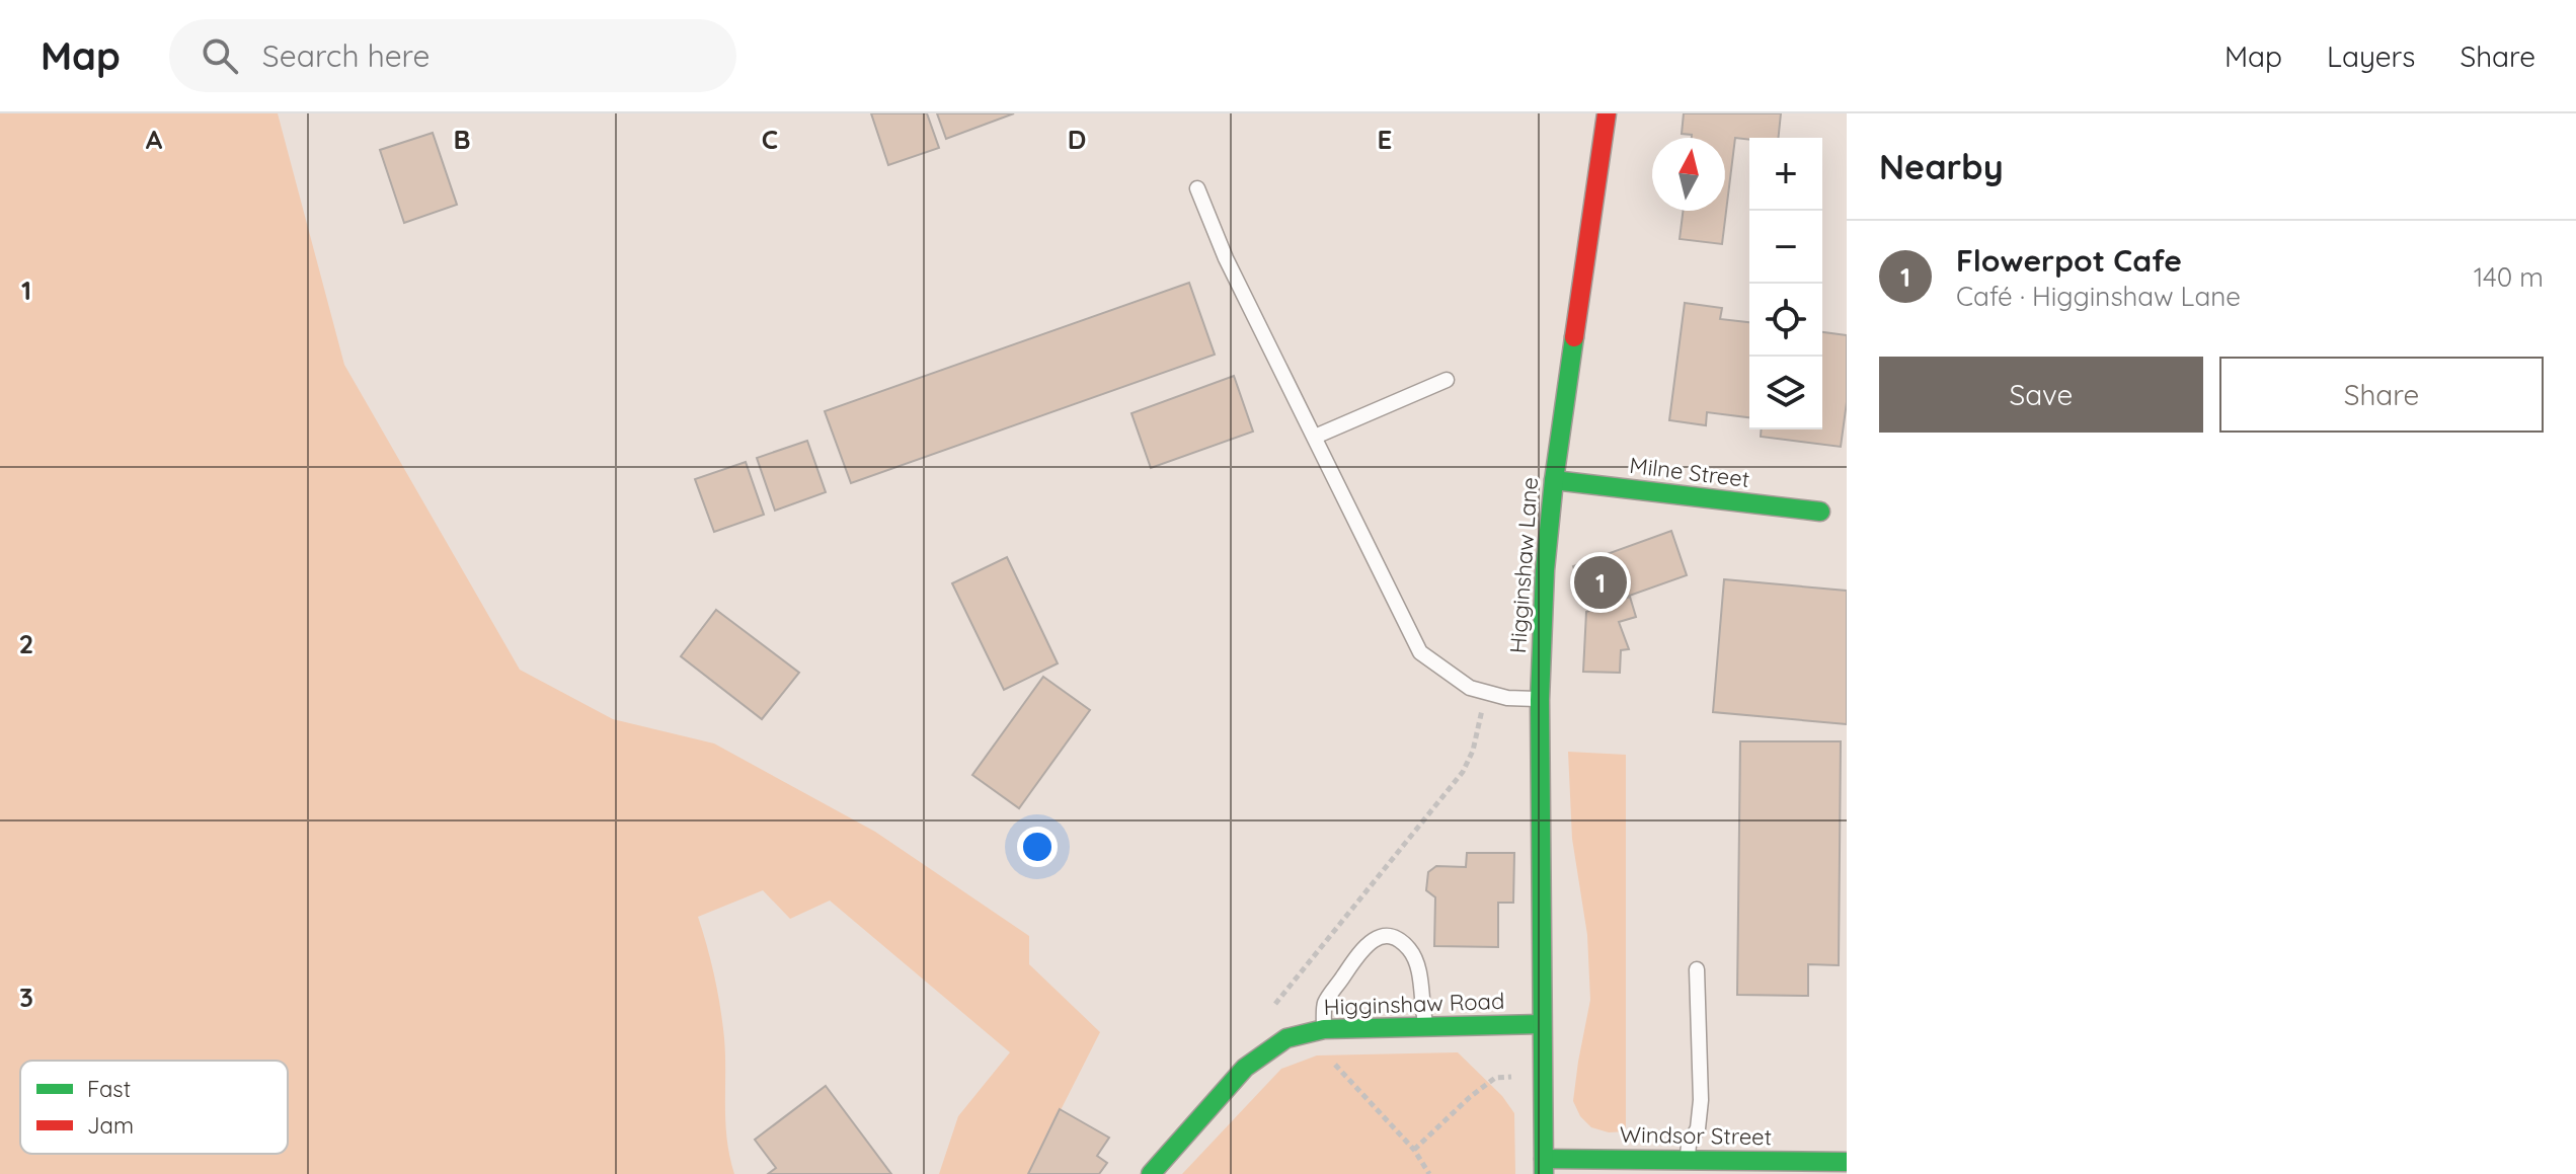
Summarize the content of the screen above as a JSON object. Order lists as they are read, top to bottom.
{
  "streets": {
    "main road": [
      "Milne Street",
      "Higginshaw Lane",
      "Higginshaw Road",
      "Windsor Street"
    ]
  },
  "crossings": [
    ["Milne Street", "Higginshaw Lane"],
    ["Higginshaw Lane", "Higginshaw Road"],
    ["Higginshaw Lane", "Windsor Street"]
  ],
  "legend": ["Fast", "Jam"],
  "north": "top",
  "page": {
    "header": "Map",
    "search": "Search here",
    "nav": ["Map", "Layers", "Share"],
    "heading": "Nearby",
    "map_buttons": ["+", "−"],
    "list": [
      {
        "mark": "1",
        "name": "Flowerpot Cafe",
        "note": "Café · Higginshaw Lane",
        "value": "140 m"
      }
    ],
    "buttons": ["Save", "Share"],
    "pins": "1"
  },
  "grid": {
    "columns": [
      "A",
      "B",
      "C",
      "D",
      "E"
    ],
    "rows": ["1", "2", "3"]
  }
}
